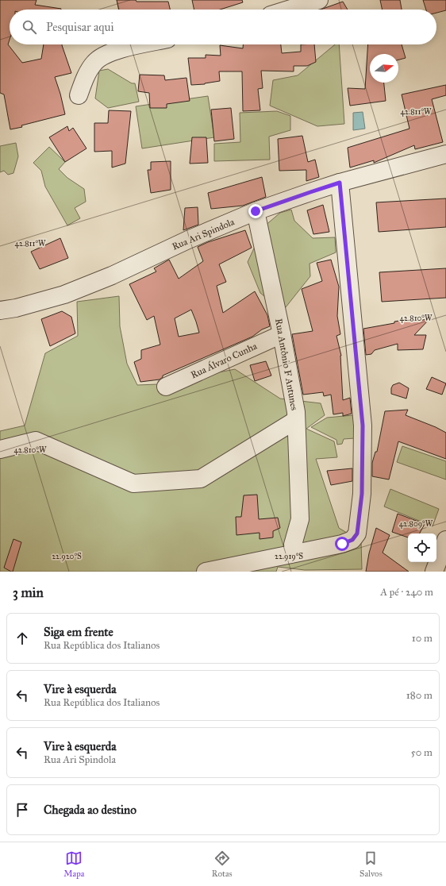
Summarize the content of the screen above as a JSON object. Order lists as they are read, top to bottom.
{
  "streets": {
    "street": ["Rua Ari Spindola", "Rua Álvaro Cunha", "Rua Antônio F Antunes"]
  },
  "crossings": [
    ["Rua Ari Spindola", "Rua Antônio F Antunes"],
    ["Rua Álvaro Cunha", "Rua Antônio F Antunes"]
  ],
  "north": "right",
  "page": {
    "search": "Pesquisar aqui",
    "heading": ["3 min", "A pé · 240 m"],
    "list": [
      ["Siga em frente", "Rua República dos Italianos", "10 m"],
      ["Vire à esquerda", "Rua República dos Italianos", "180 m"],
      ["Vire à esquerda", "Rua Ari Spindola", "50 m"],
      "Chegada ao destino"
    ],
    "nav": ["Mapa", "Rotas", "Salvos"]
  },
  "coordinates": [
    "42.811°W",
    "42.810°W",
    "42.809°W",
    "22.920°S",
    "22.919°S"
  ]
}
